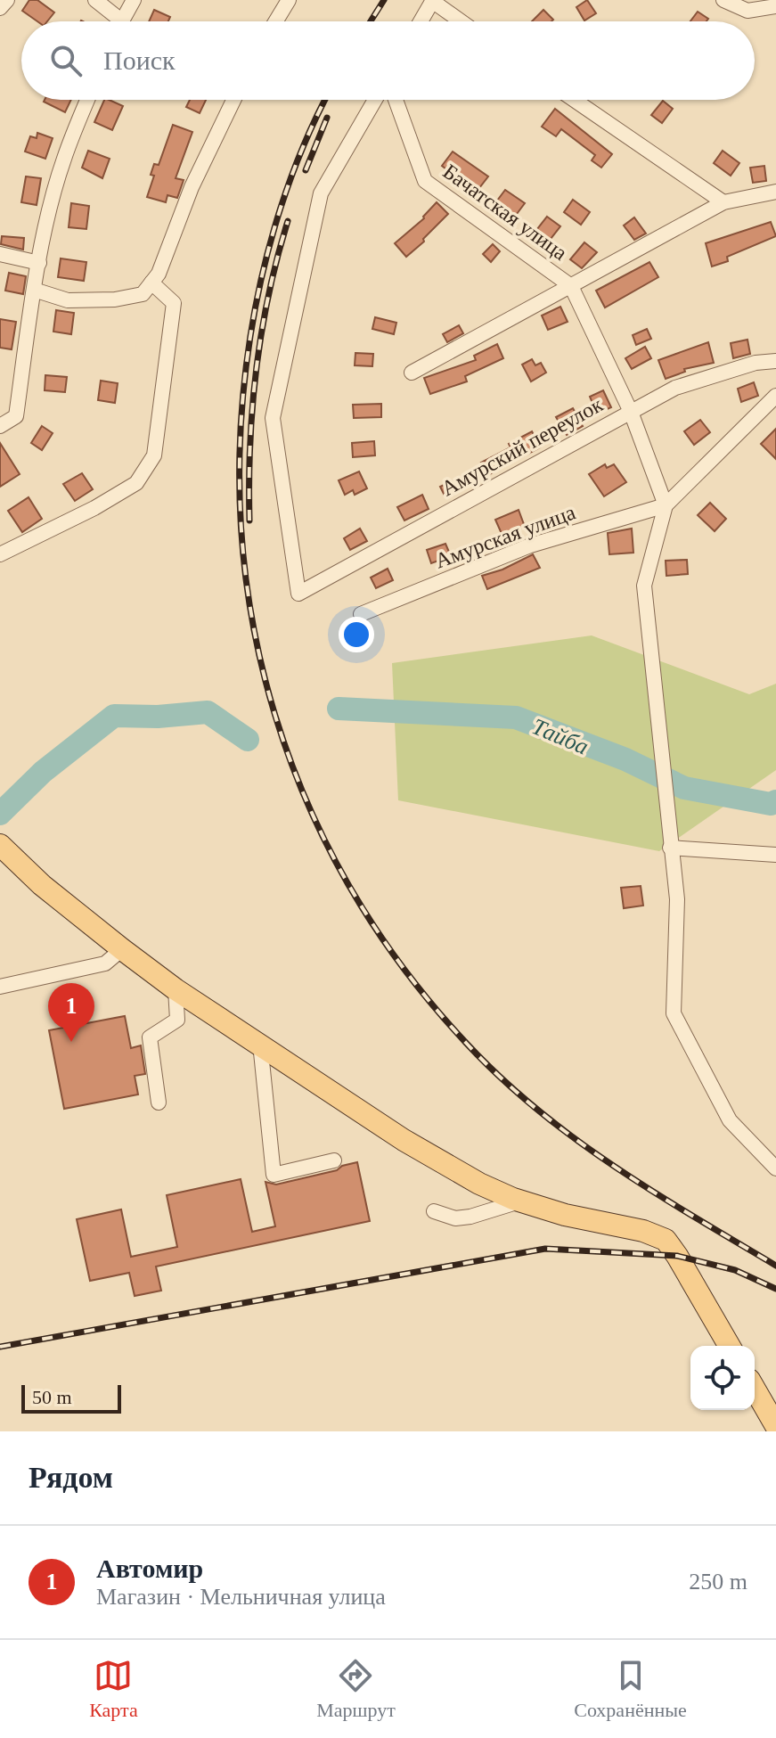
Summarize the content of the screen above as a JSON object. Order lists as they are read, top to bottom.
{
  "streets": {
    "street": ["Бачатская улица", "Амурский переулок", "Амурская улица"]
  },
  "crossings": [
    ["Бачатская улица", "Амурский переулок"],
    ["Бачатская улица", "Амурская улица"]
  ],
  "water": ["Тайба"],
  "scale_bar": "50 m",
  "page": {
    "search": "Поиск",
    "pins": "1",
    "scale": "50 m",
    "heading": "Рядом",
    "list": [
      {
        "mark": "1",
        "name": "Автомир",
        "note": "Магазин · Мельничная улица",
        "value": "250 m"
      }
    ],
    "nav": ["Карта", "Маршрут", "Сохранённые"]
  }
}
